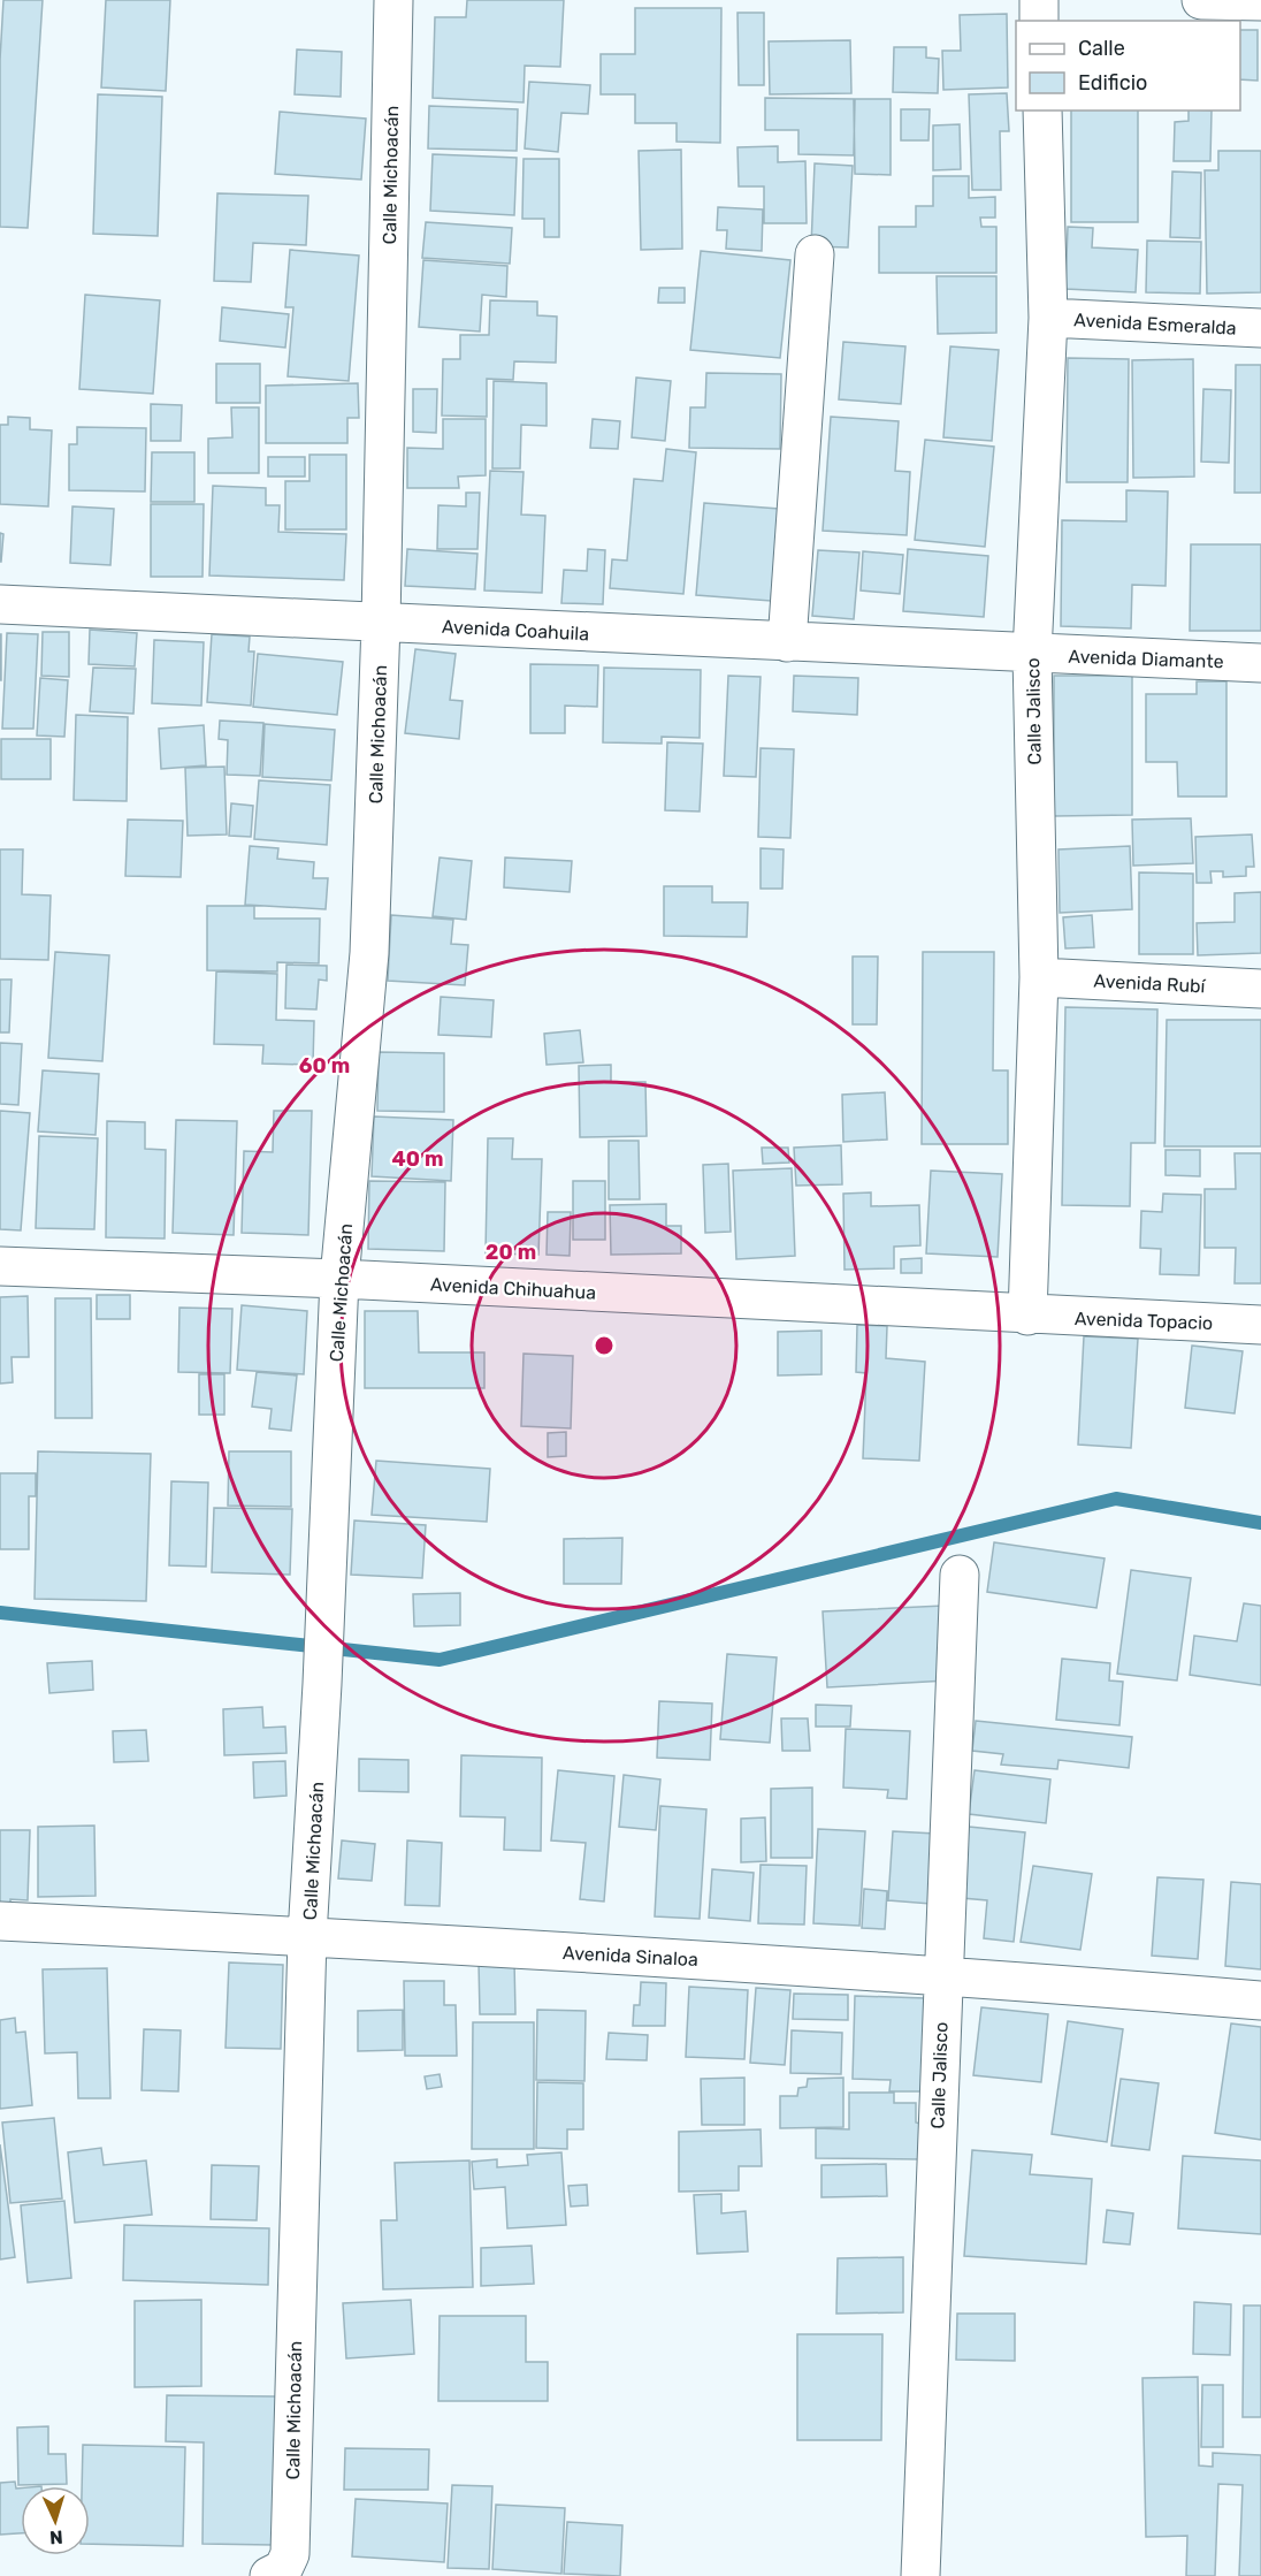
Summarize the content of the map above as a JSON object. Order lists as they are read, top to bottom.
{
  "streets": {
    "street": [
      "Calle Michoacán",
      "Avenida Esmeralda",
      "Avenida Coahuila",
      "Avenida Diamante",
      "Calle Jalisco",
      "Avenida Rubí",
      "Avenida Chihuahua",
      "Avenida Topacio",
      "Avenida Sinaloa"
    ]
  },
  "crossings": [
    ["Calle Michoacán", "Avenida Coahuila"],
    ["Calle Michoacán", "Avenida Chihuahua"],
    ["Calle Michoacán", "Avenida Sinaloa"],
    ["Avenida Esmeralda", "Calle Jalisco"],
    ["Avenida Coahuila", "Avenida Diamante"],
    ["Avenida Coahuila", "Calle Jalisco"],
    ["Avenida Diamante", "Calle Jalisco"],
    ["Calle Jalisco", "Avenida Rubí"],
    ["Calle Jalisco", "Avenida Chihuahua"],
    ["Calle Jalisco", "Avenida Topacio"],
    ["Calle Jalisco", "Avenida Sinaloa"],
    ["Avenida Chihuahua", "Avenida Topacio"]
  ],
  "legend": ["Calle", "Edificio"],
  "north": "bottom",
  "rings": ["60 m", "40 m", "20 m"]
}
